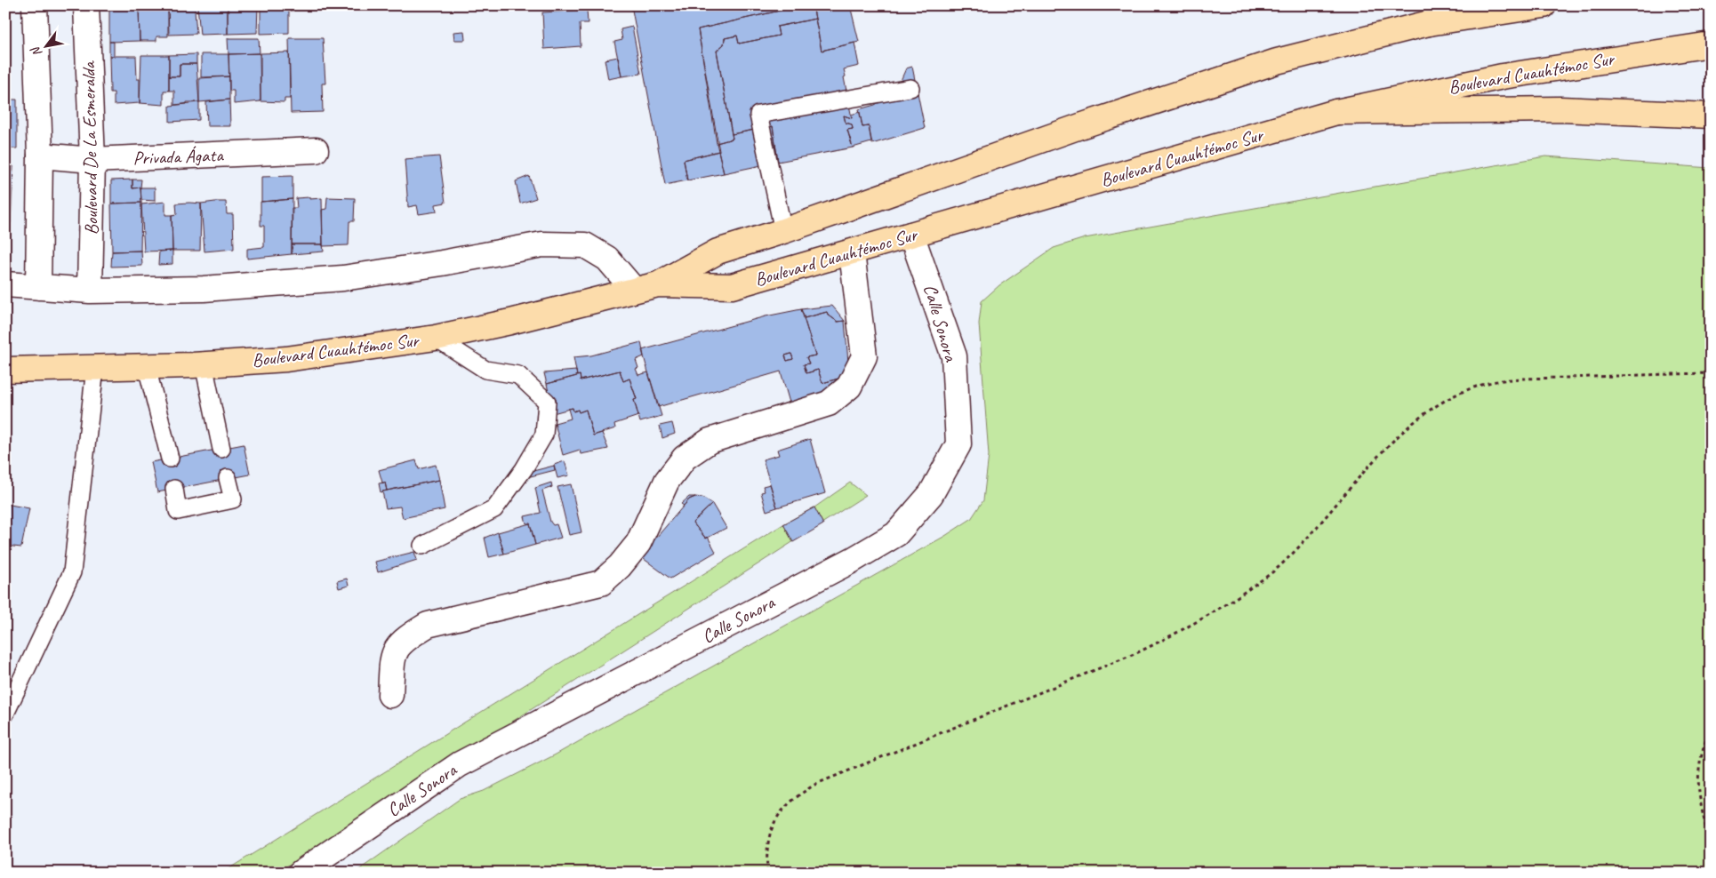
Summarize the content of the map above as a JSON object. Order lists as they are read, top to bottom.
{
  "streets": {
    "main road": ["Boulevard Cuauhtémoc Sur"],
    "street": ["Boulevard De La Esmeralda", "Privada Ágata", "Calle Sonora"]
  },
  "crossings": [
    ["Boulevard Cuauhtémoc Sur", "Calle Sonora"],
    ["Boulevard De La Esmeralda", "Privada Ágata"]
  ],
  "north": "bottom left"
}
